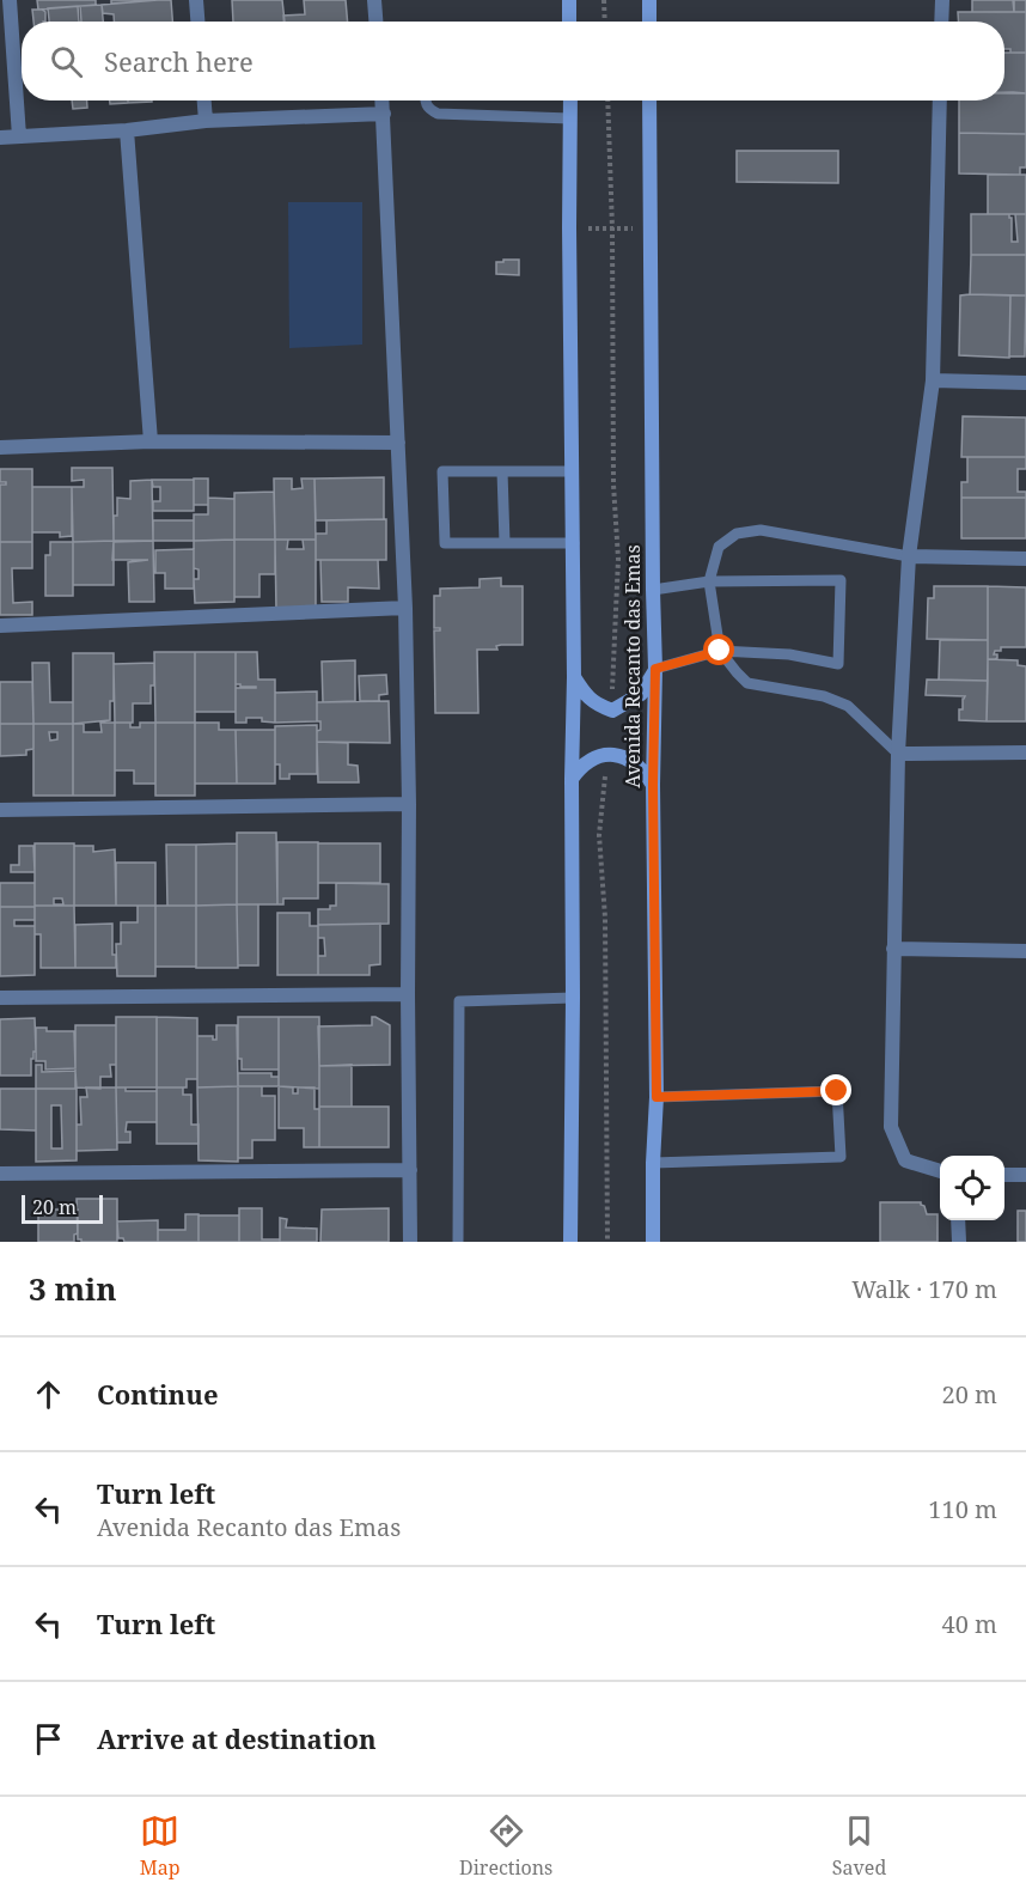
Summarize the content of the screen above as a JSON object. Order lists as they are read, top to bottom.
{
  "streets": {
    "main road": ["Avenida Recanto das Emas"]
  },
  "scale_bar": "20 m",
  "page": {
    "search": "Search here",
    "scale": "20 m",
    "heading": ["3 min", "Walk · 170 m"],
    "list": [
      ["Continue", "20 m"],
      ["Turn left", "Avenida Recanto das Emas", "110 m"],
      ["Turn left", "40 m"],
      "Arrive at destination"
    ],
    "nav": ["Map", "Directions", "Saved"]
  }
}
